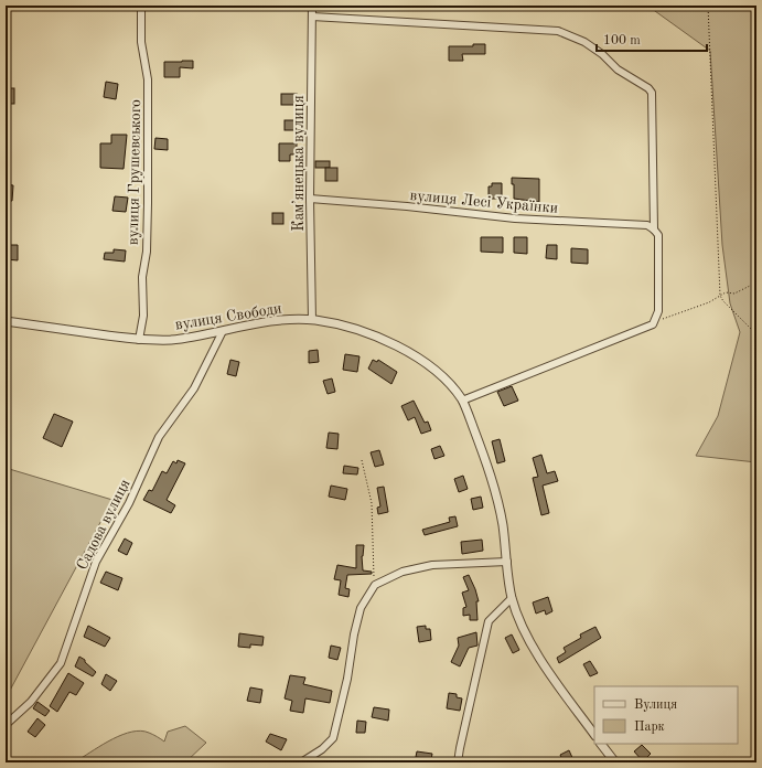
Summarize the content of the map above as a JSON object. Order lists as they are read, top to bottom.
{
  "streets": {
    "street": [
      "Камʼянецька вулиця",
      "вулиця Грушевського",
      "вулиця Лесі Українки",
      "вулиця Свободи",
      "Садова вулиця"
    ]
  },
  "crossings": [
    ["Камʼянецька вулиця", "вулиця Лесі Українки"],
    ["Камʼянецька вулиця", "вулиця Свободи"],
    ["вулиця Грушевського", "вулиця Свободи"],
    ["вулиця Свободи", "Садова вулиця"]
  ],
  "legend": ["Вулиця", "Парк"],
  "scale_bar": "100 m"
}
